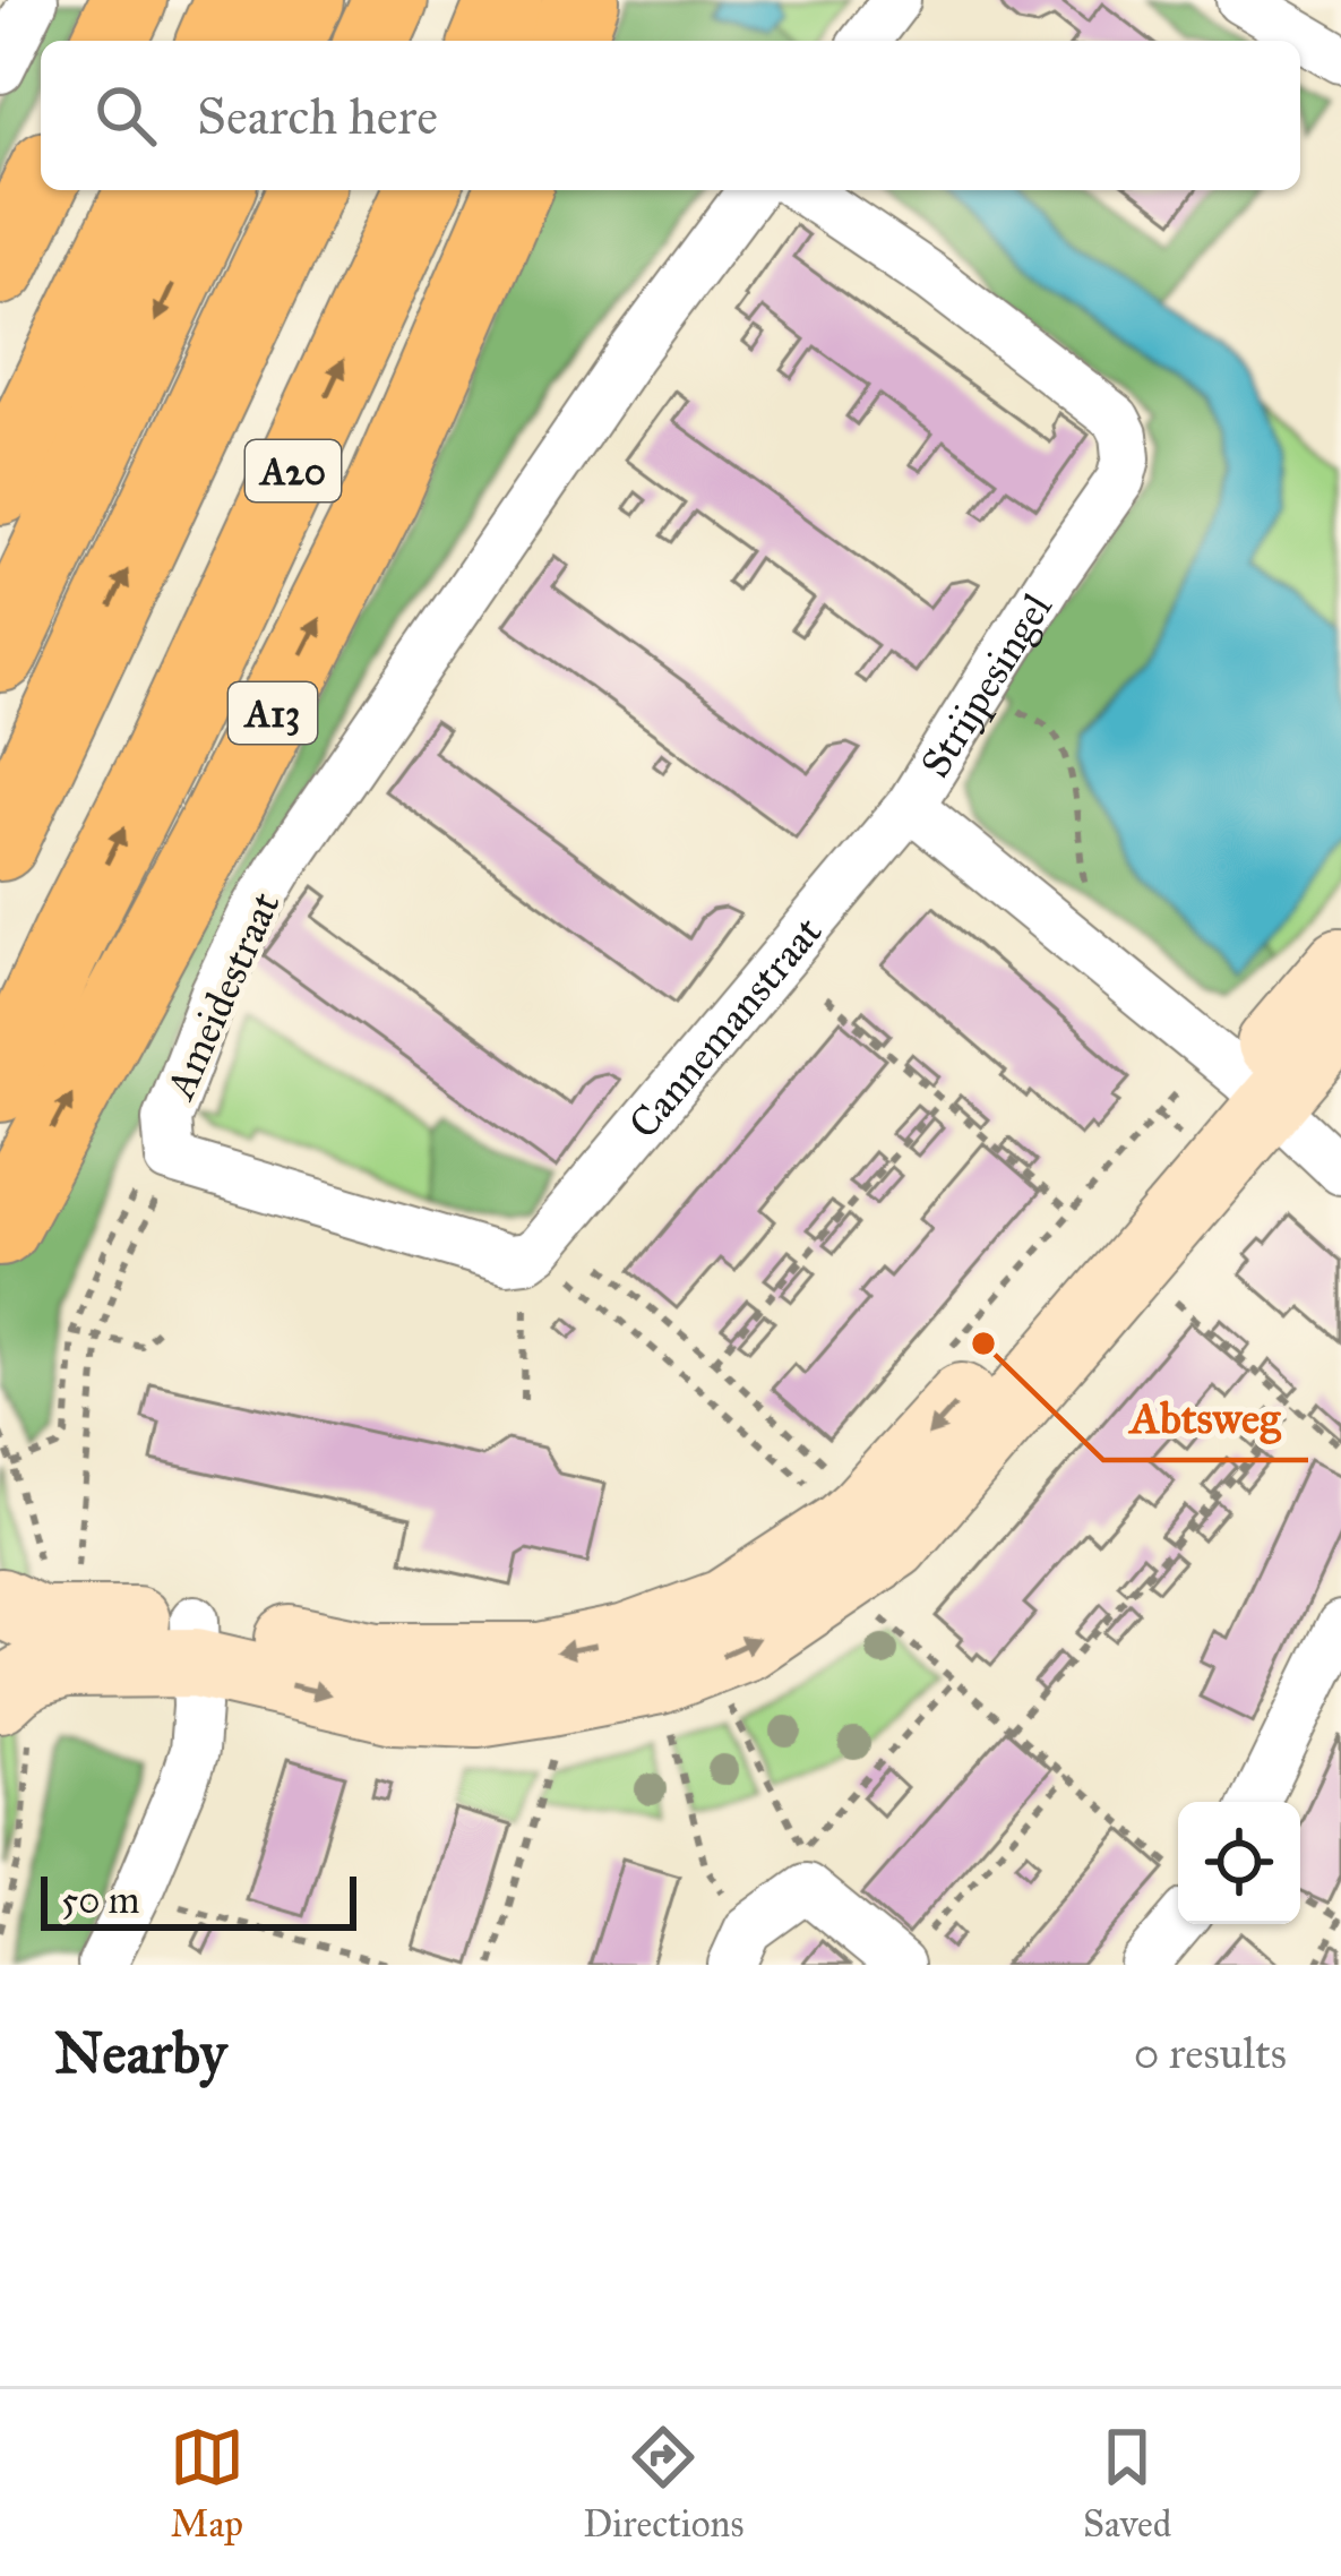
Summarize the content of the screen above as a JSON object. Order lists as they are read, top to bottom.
{
  "streets": {
    "highway": ["A20", "A13"],
    "street": ["Strijpesingel", "Ameidestraat", "Cannemanstraat"]
  },
  "crossings": [
    ["Strijpesingel", "Cannemanstraat"],
    ["Ameidestraat", "Cannemanstraat"]
  ],
  "places": ["Abtsweg"],
  "scale_bar": "50 m",
  "page": {
    "search": "Search here",
    "scale": "50 m",
    "heading": ["Nearby", "0 results"],
    "nav": ["Map", "Directions", "Saved"]
  }
}
